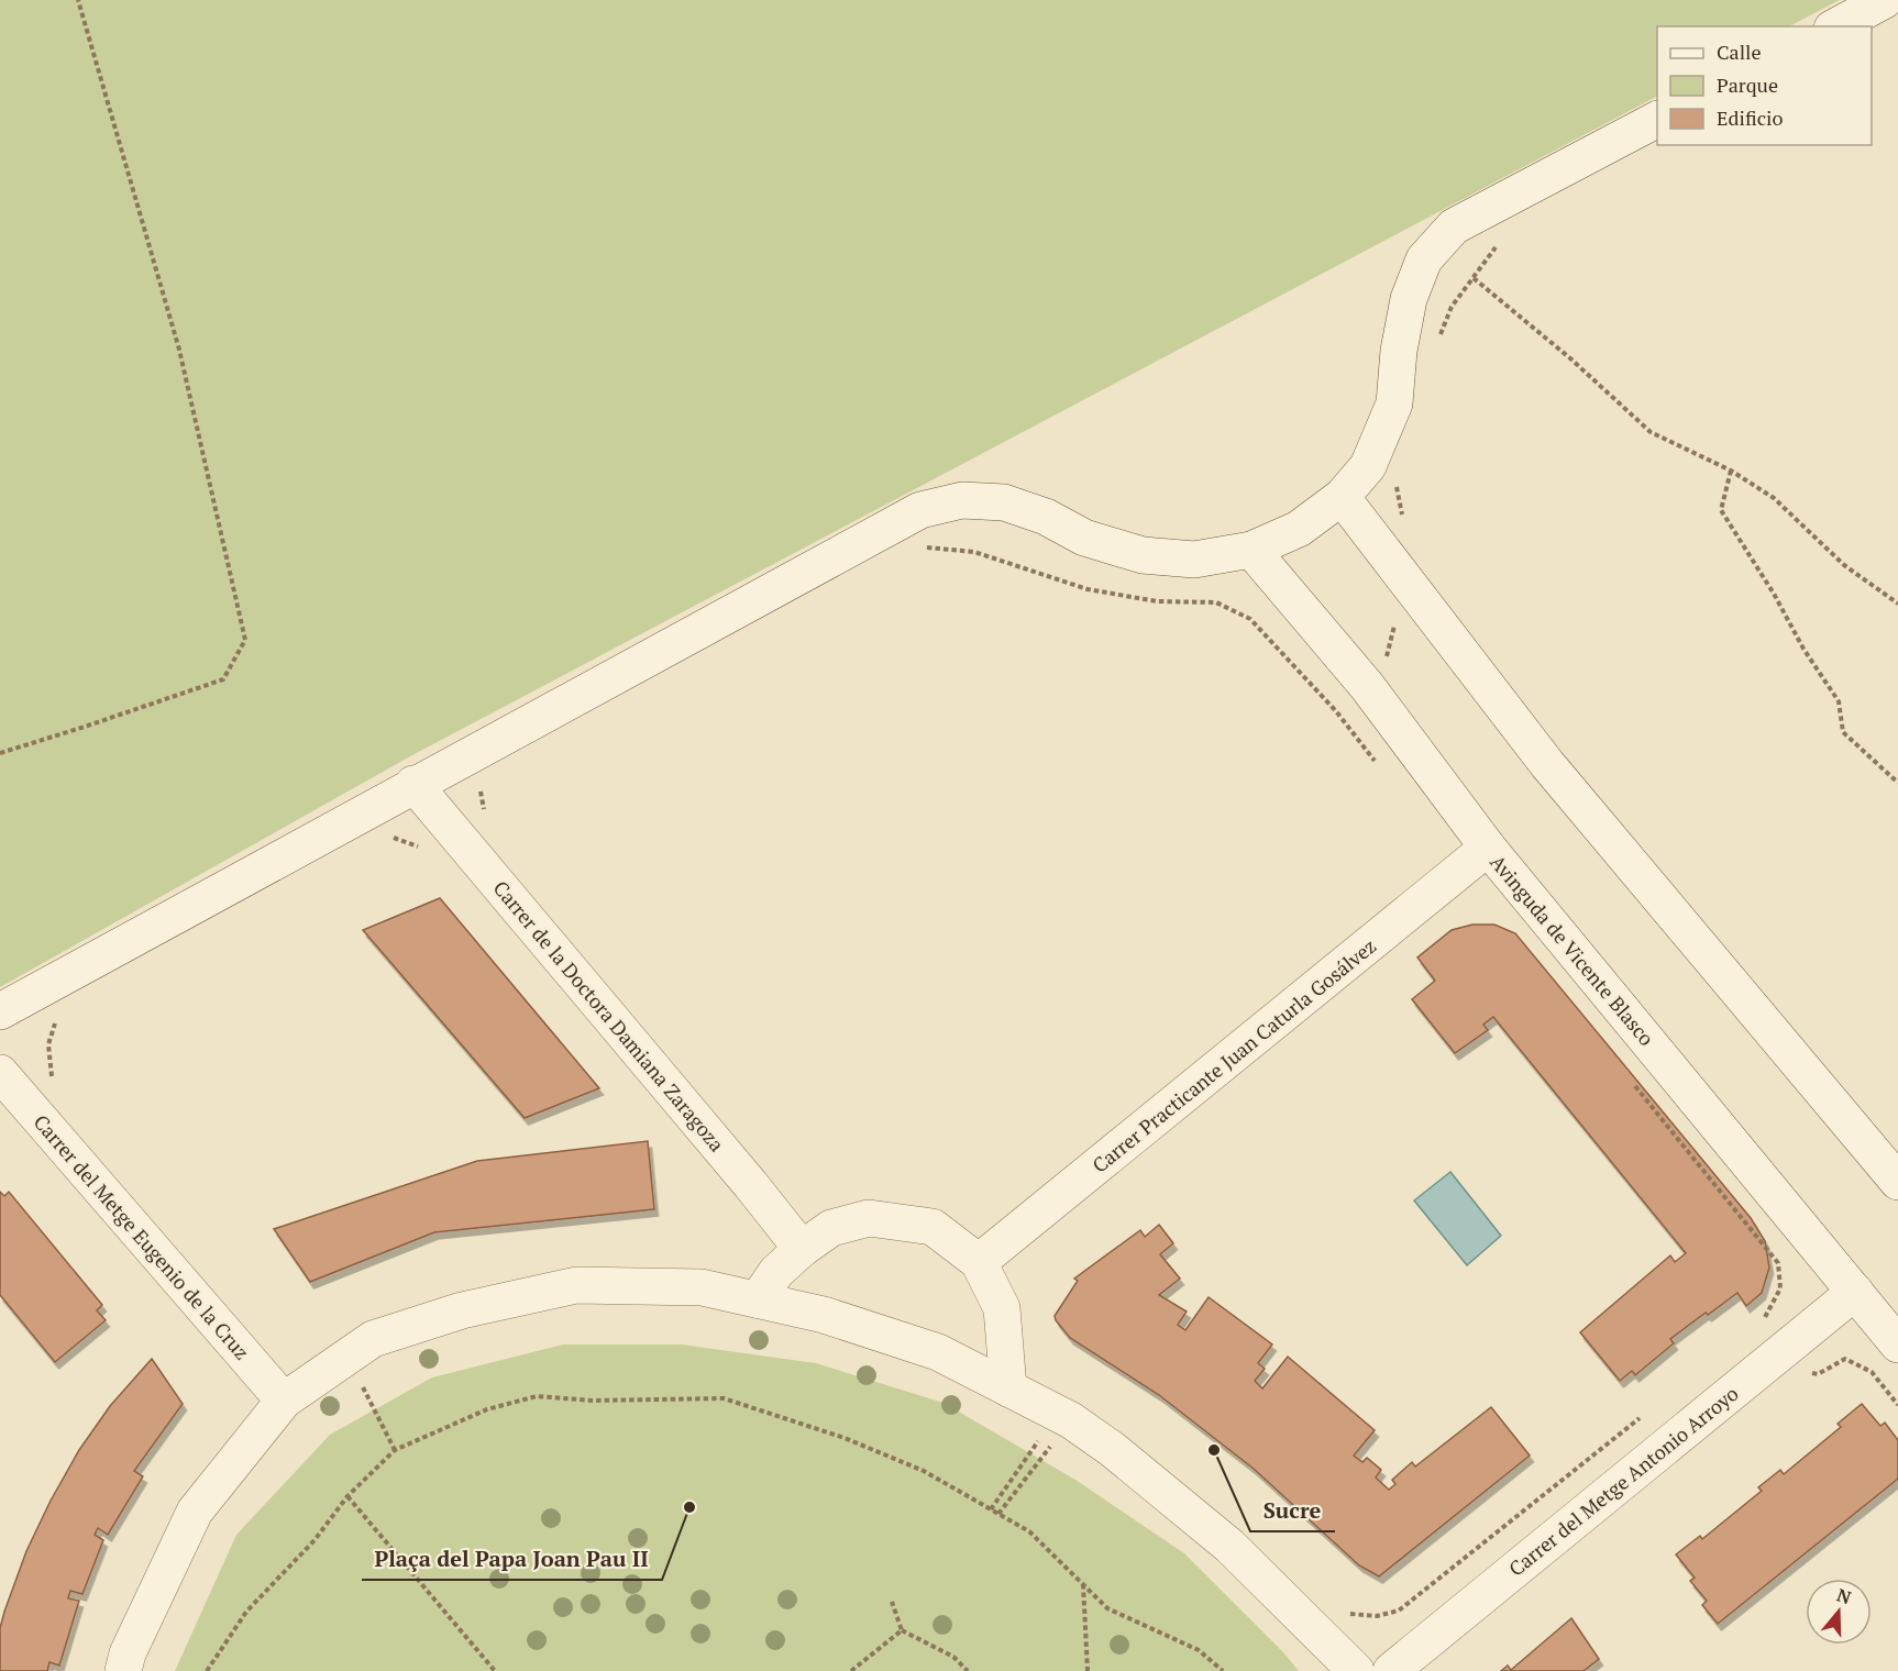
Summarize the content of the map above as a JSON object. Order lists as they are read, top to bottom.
{
  "streets": {
    "street": [
      "Avinguda de Vicente Blasco",
      "Carrer de la Doctora Damiana Zaragoza",
      "Carrer Practicante Juan Caturla Gosálvez",
      "Carrer del Metge Eugenio de la Cruz",
      "Carrer del Metge Antonio Arroyo"
    ]
  },
  "crossings": [
    ["Avinguda de Vicente Blasco", "Carrer Practicante Juan Caturla Gosálvez"],
    ["Avinguda de Vicente Blasco", "Carrer del Metge Antonio Arroyo"]
  ],
  "places": ["Sucre", "Plaça del Papa Joan Pau II"],
  "legend": ["Calle", "Parque", "Edificio"],
  "north": "top"
}
